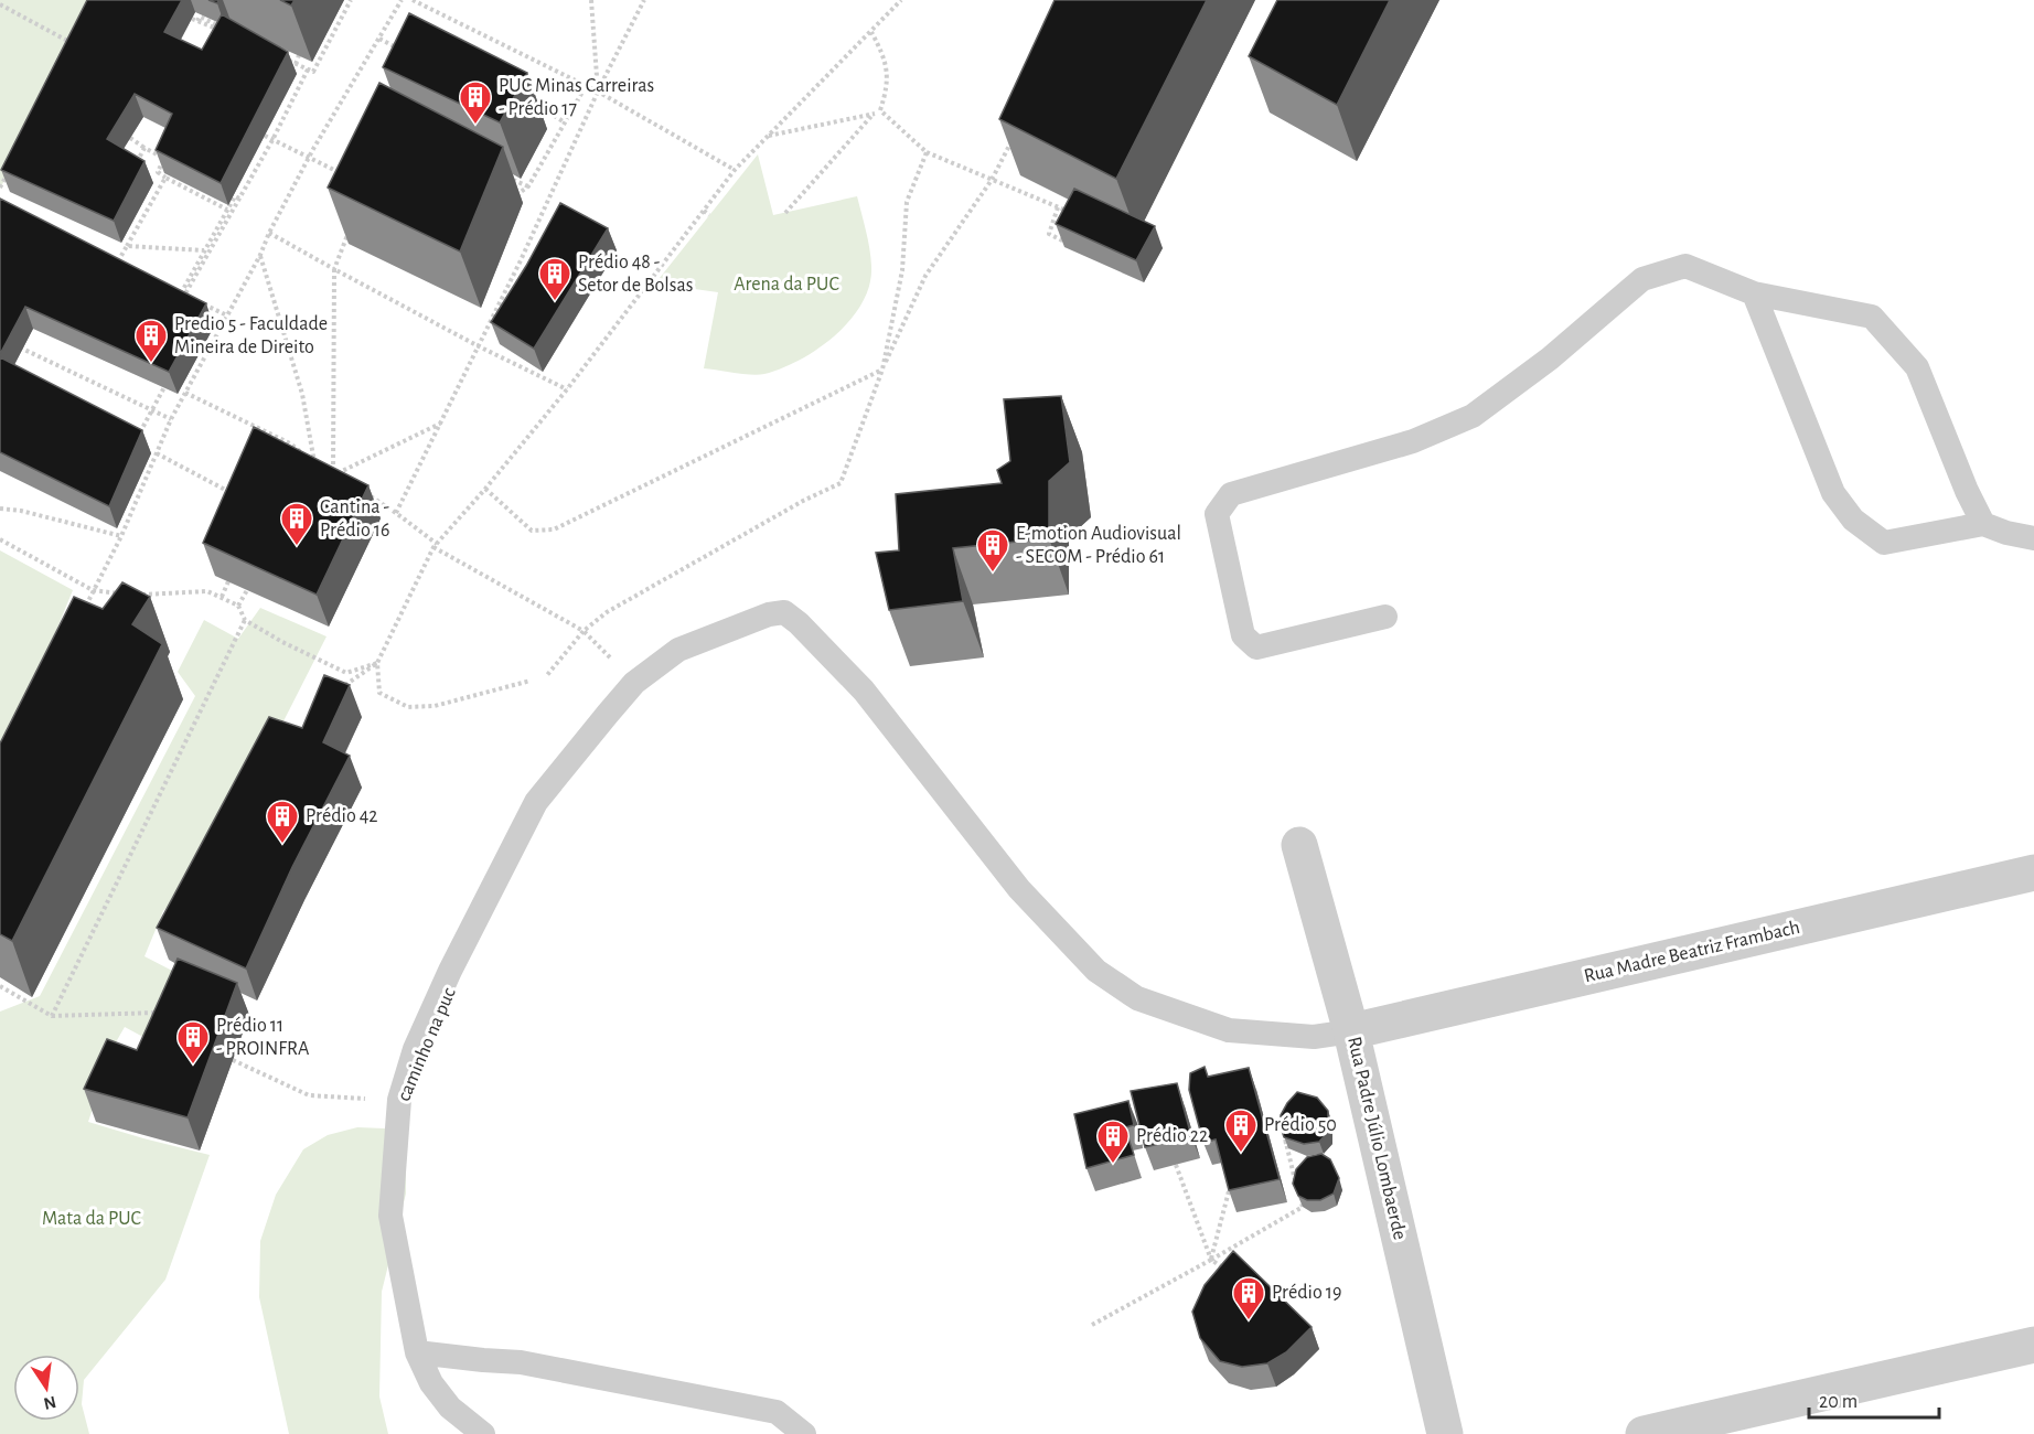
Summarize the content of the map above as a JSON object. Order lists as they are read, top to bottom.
{
  "streets": {
    "street": ["Rua Madre Beatriz Frambach", "Rua Padre Júlio Lombaerde"]
  },
  "crossings": [
    ["Rua Madre Beatriz Frambach", "Rua Padre Júlio Lombaerde"]
  ],
  "parks": ["Arena da PUC", "Mata da PUC"],
  "places": {
    "building": [
      "PUC Minas Carreiras - Prédio 17",
      "Prédio 48 - Setor de Bolsas",
      "Predio 5 - Faculdade Mineira de Direito",
      "Cantina - Prédio 16",
      "E-motion Audiovisual - SECOM - Prédio 61",
      "Prédio 42",
      "Prédio 11 - PROINFRA",
      "Prédio 50",
      "Prédio 22",
      "Prédio 19"
    ]
  },
  "scale_bar": "20 m",
  "north": "bottom"
}
